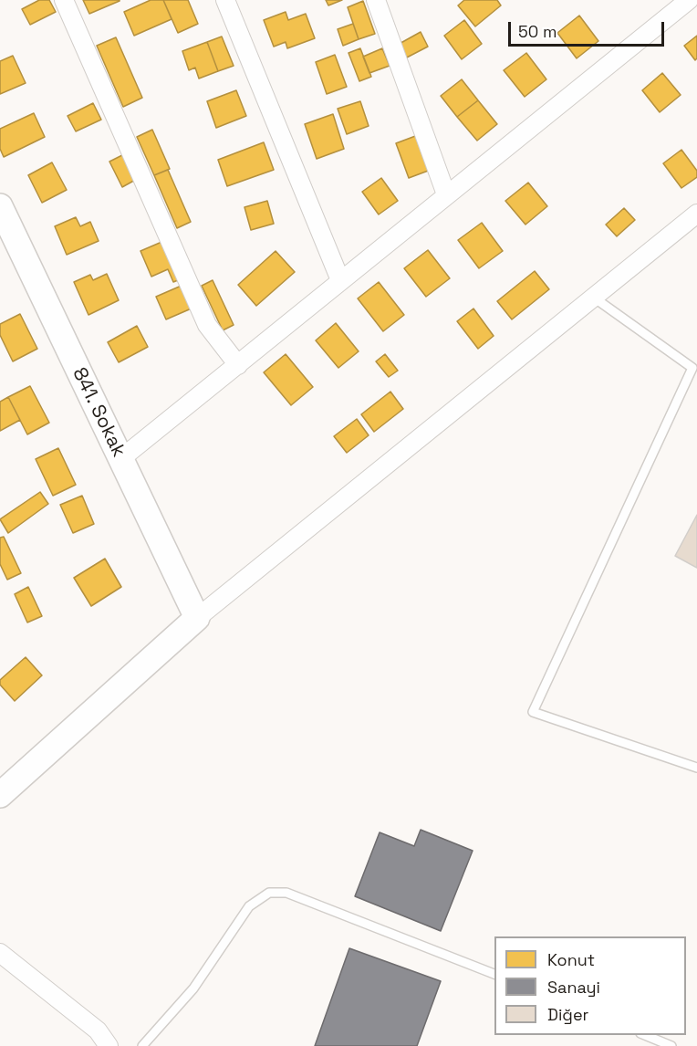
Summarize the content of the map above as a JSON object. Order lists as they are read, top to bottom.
{
  "streets": {
    "street": ["841. Sokak"]
  },
  "legend": ["Konut", "Sanayi", "Diğer"],
  "scale_bar": "50 m"
}
